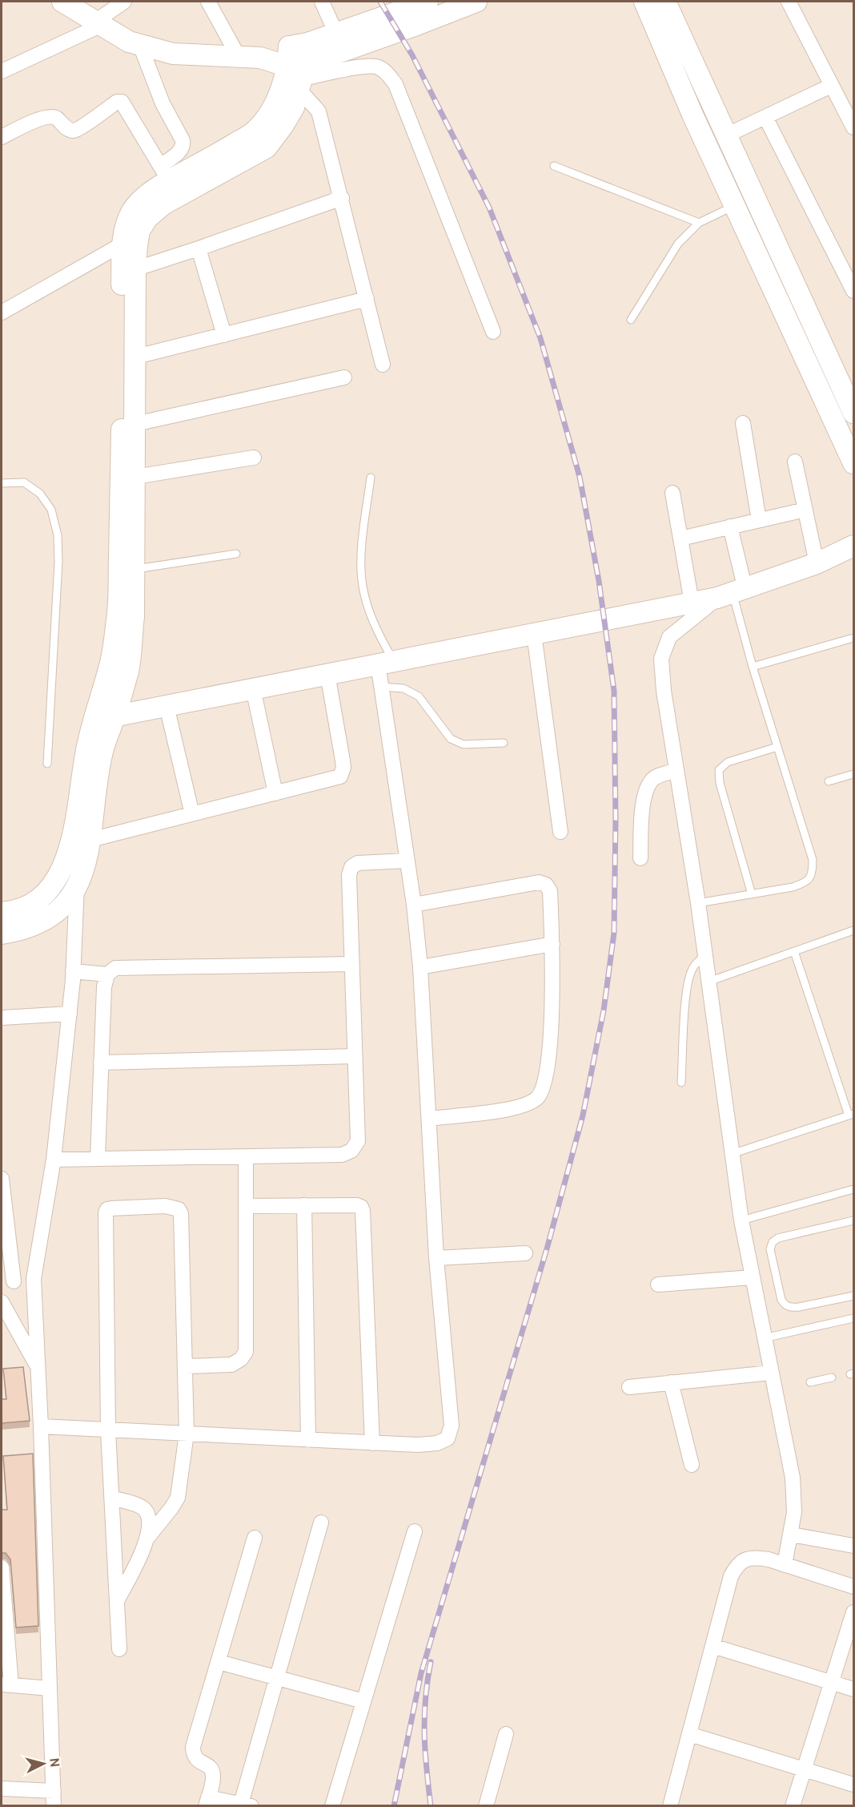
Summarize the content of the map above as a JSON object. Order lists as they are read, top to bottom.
{
  "north": "right"
}
